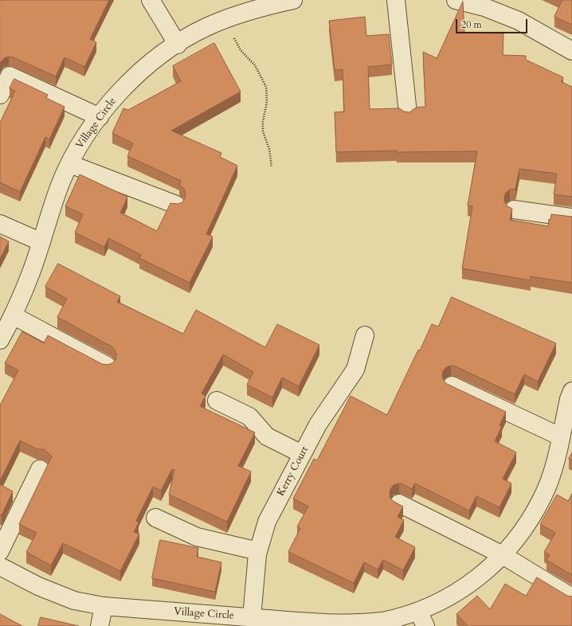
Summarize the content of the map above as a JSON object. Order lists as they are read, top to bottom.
{
  "streets": {
    "street": ["Village Circle", "Kerry Court"]
  },
  "crossings": [
    ["Village Circle", "Kerry Court"]
  ],
  "scale_bar": "20 m"
}
